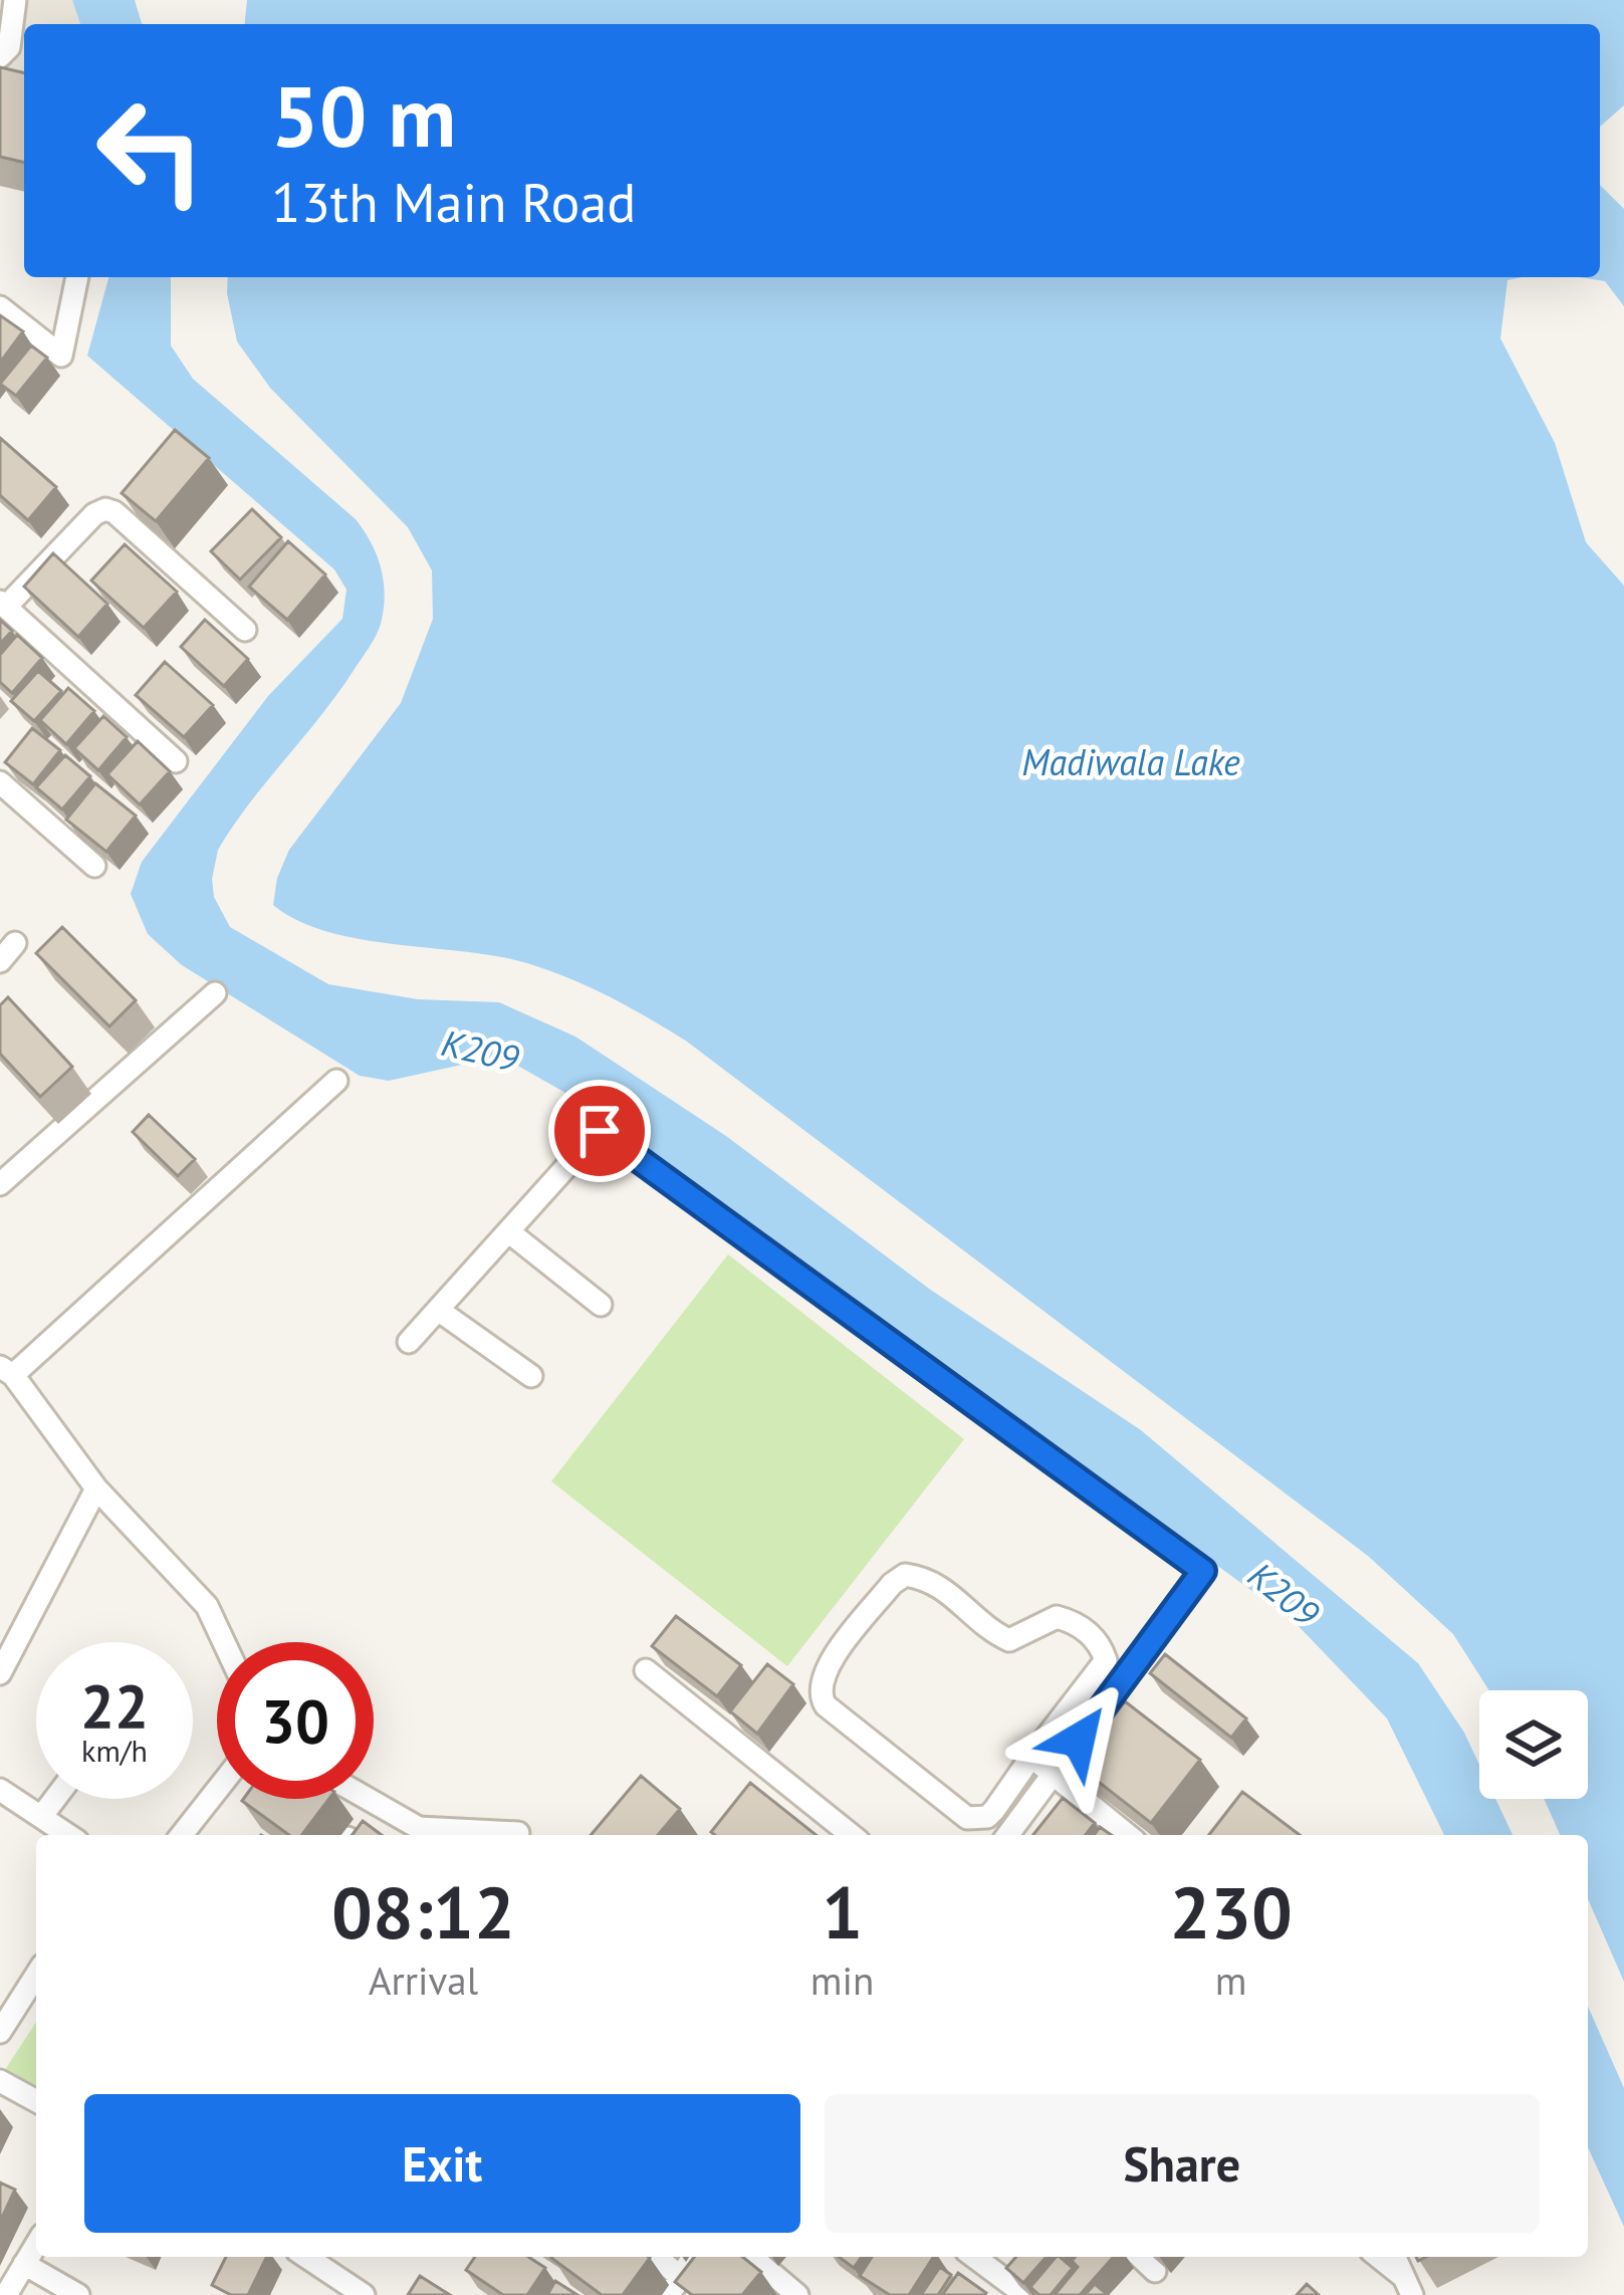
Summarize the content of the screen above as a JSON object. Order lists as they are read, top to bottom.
{
  "water": ["Madiwala Lake", "K209"],
  "page": {
    "turn": ["50 m", "13th Main Road"],
    "speed": "22 km/h",
    "limit": "30",
    "eta": [
      "08:12",
      "Arrival",
      "1",
      "min",
      "230",
      "m"
    ],
    "buttons": ["Exit", "Share"]
  }
}
